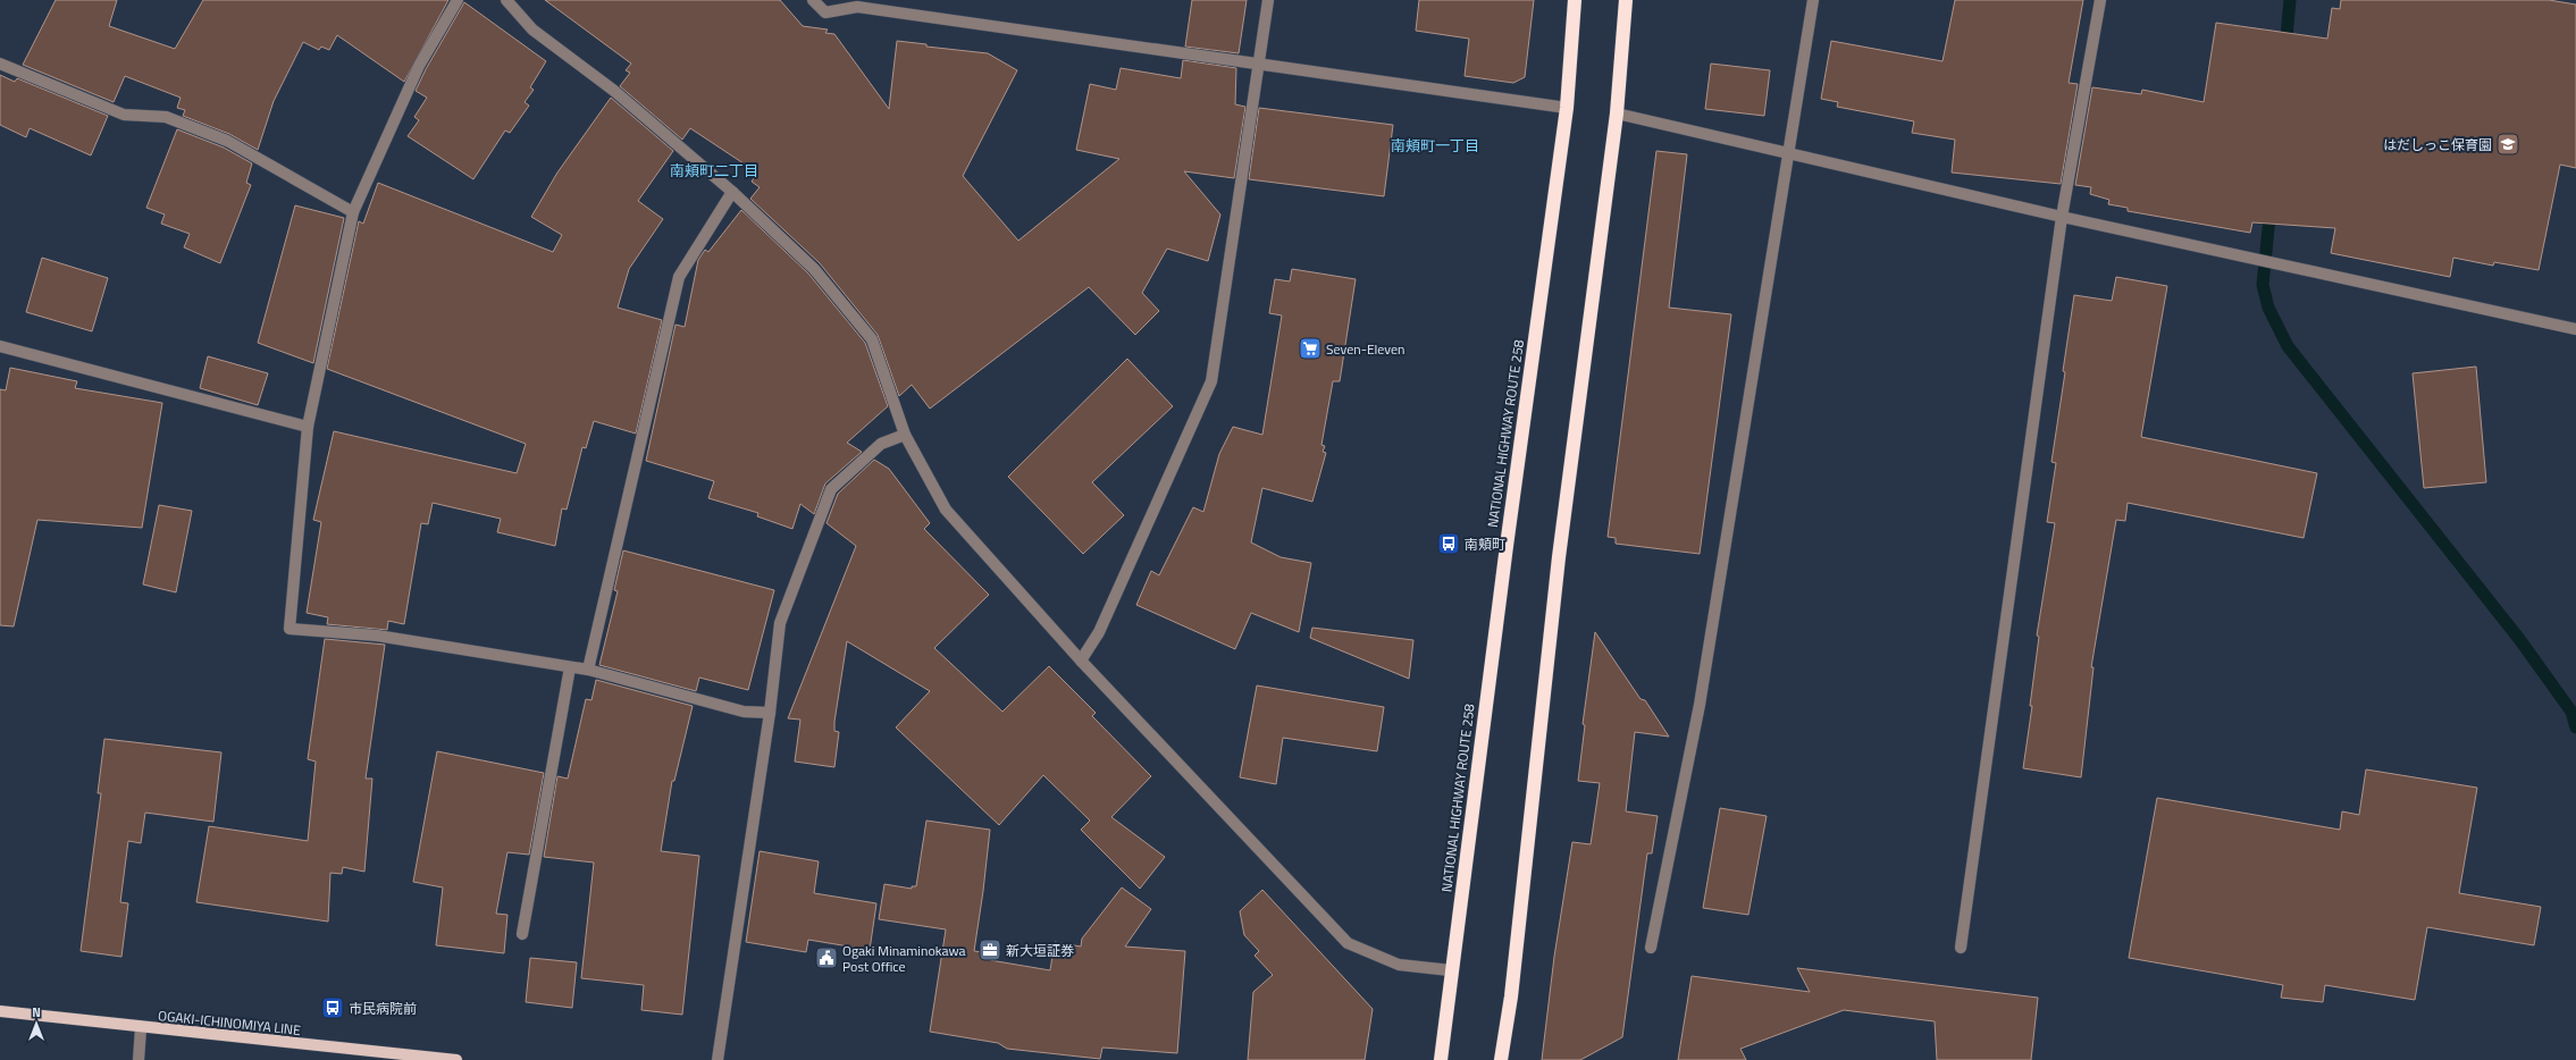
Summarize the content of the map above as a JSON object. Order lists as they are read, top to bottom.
{
  "streets": {
    "highway": ["NATIONAL HIGHWAY ROUTE 258"],
    "main road": ["OGAKI-ICHINOMIYA LINE"]
  },
  "districts": ["南頬町一丁目", "南頬町二丁目"],
  "places": {
    "school or university": ["はだしっこ保育園"],
    "supermarket": ["Seven-Eleven"],
    "bus stop": ["南頬町", "市民病院前"],
    "office": ["新大垣証券"],
    "public building": ["Ogaki Minaminokawa Post Office"]
  },
  "north": "top"
}
